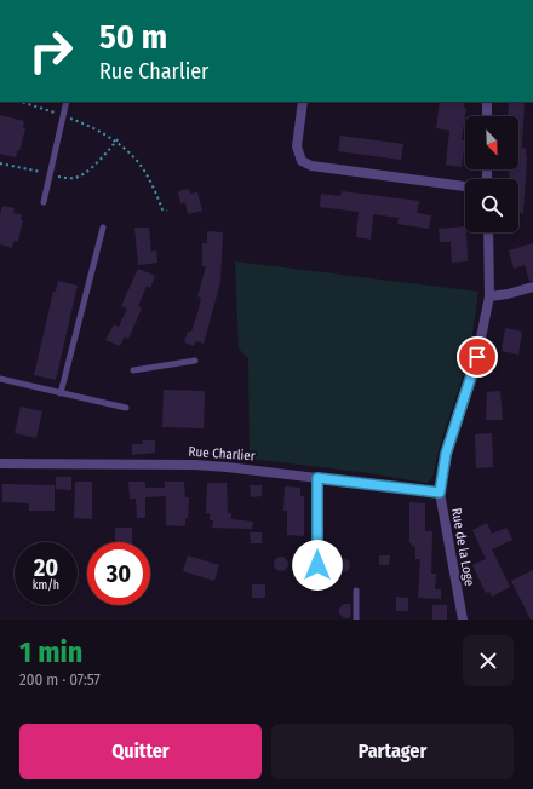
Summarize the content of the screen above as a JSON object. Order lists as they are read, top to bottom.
{
  "streets": {
    "street": ["Rue Charlier", "Rue de la Loge"]
  },
  "crossings": [
    ["Rue Charlier", "Rue de la Loge"]
  ],
  "north": "bottom right",
  "page": {
    "turn": ["50 m", "Rue Charlier"],
    "speed": "20 km/h",
    "limit": "30",
    "heading": ["1 min", "200 m · 07:57"],
    "buttons": ["Quitter", "Partager"]
  }
}
